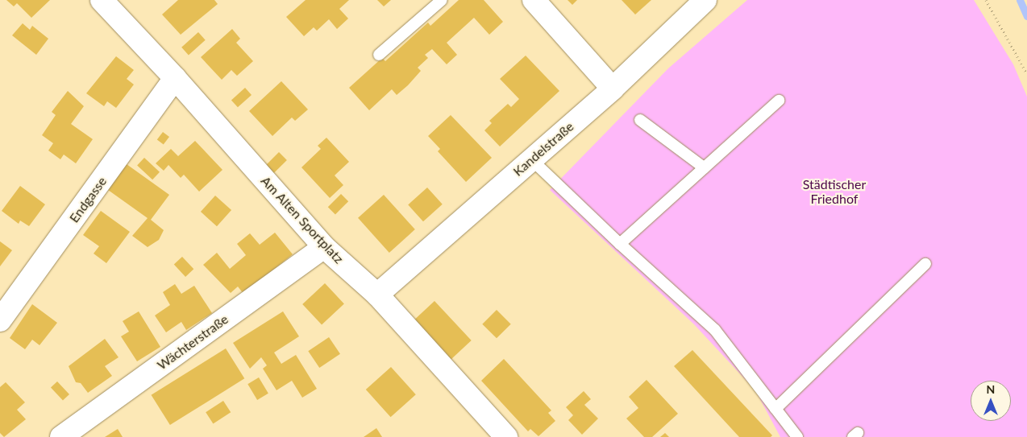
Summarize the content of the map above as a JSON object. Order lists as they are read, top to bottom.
{
  "streets": {
    "street": [
      "Kandelstraße",
      "Endgasse",
      "Am Alten Sportplatz",
      "Wächterstraße"
    ]
  },
  "crossings": [
    ["Kandelstraße", "Am Alten Sportplatz"],
    ["Endgasse", "Am Alten Sportplatz"],
    ["Am Alten Sportplatz", "Wächterstraße"]
  ],
  "parks": ["Städtischer Friedhof"],
  "north": "top"
}
